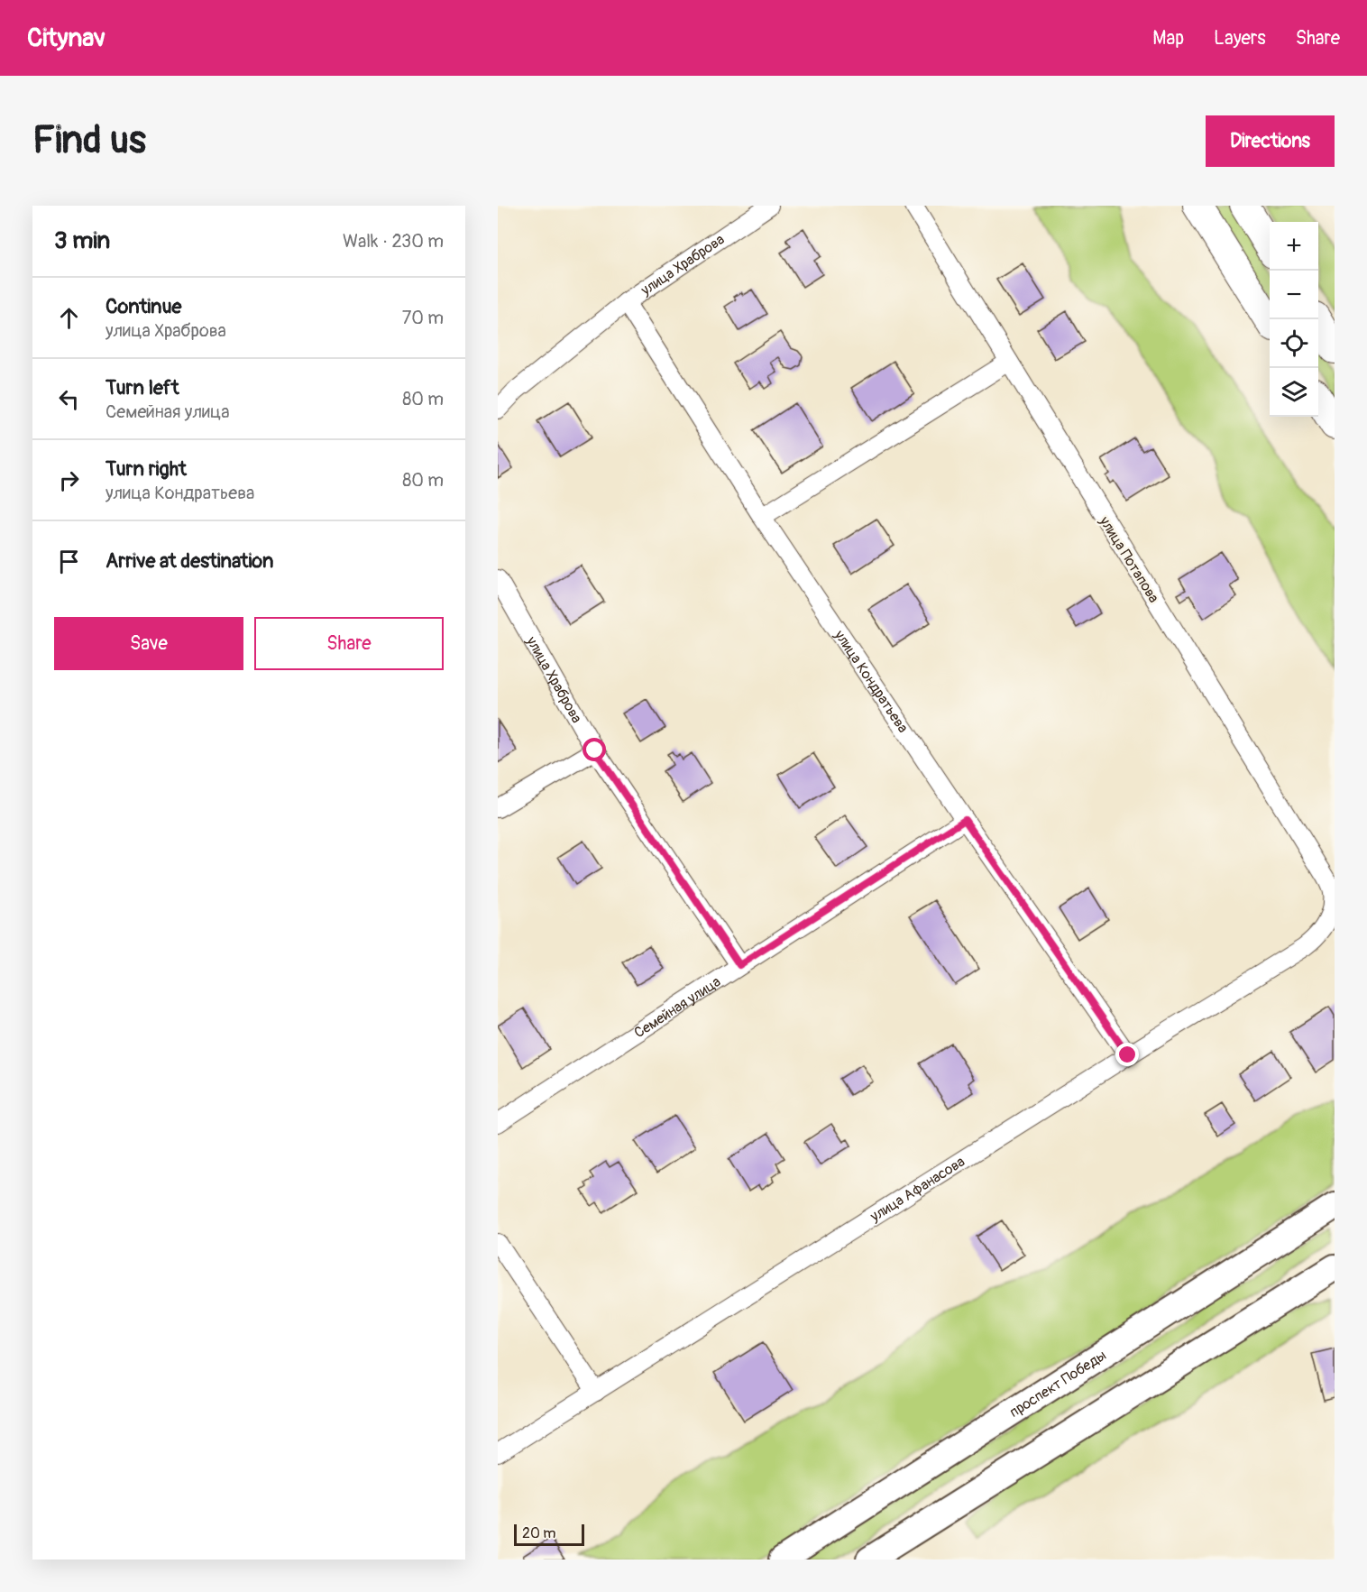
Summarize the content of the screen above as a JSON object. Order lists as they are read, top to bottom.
{
  "streets": {
    "main road": ["проспект Победы"],
    "street": [
      "улица Храброва",
      "улица Потапова",
      "улица Кондратьева",
      "Семейная улица",
      "улица Афанасова"
    ]
  },
  "crossings": [
    ["улица Храброва", "улица Кондратьева"],
    ["улица Храброва", "Семейная улица"],
    ["улица Потапова", "улица Афанасова"],
    ["улица Кондратьева", "Семейная улица"],
    ["улица Кондратьева", "улица Афанасова"]
  ],
  "scale_bar": "20 m",
  "page": {
    "header": "Citynav",
    "nav": ["Map", "Layers", "Share"],
    "buttons": [
      "Directions",
      ["Save", "Share"]
    ],
    "title": "Find us",
    "heading": ["3 min", "Walk · 230 m"],
    "map_buttons": ["+", "−"],
    "list": [
      ["Continue", "улица Храброва", "70 m"],
      ["Turn left", "Семейная улица", "80 m"],
      ["Turn right", "улица Кондратьева", "80 m"],
      "Arrive at destination"
    ],
    "scale": "20 m"
  }
}
